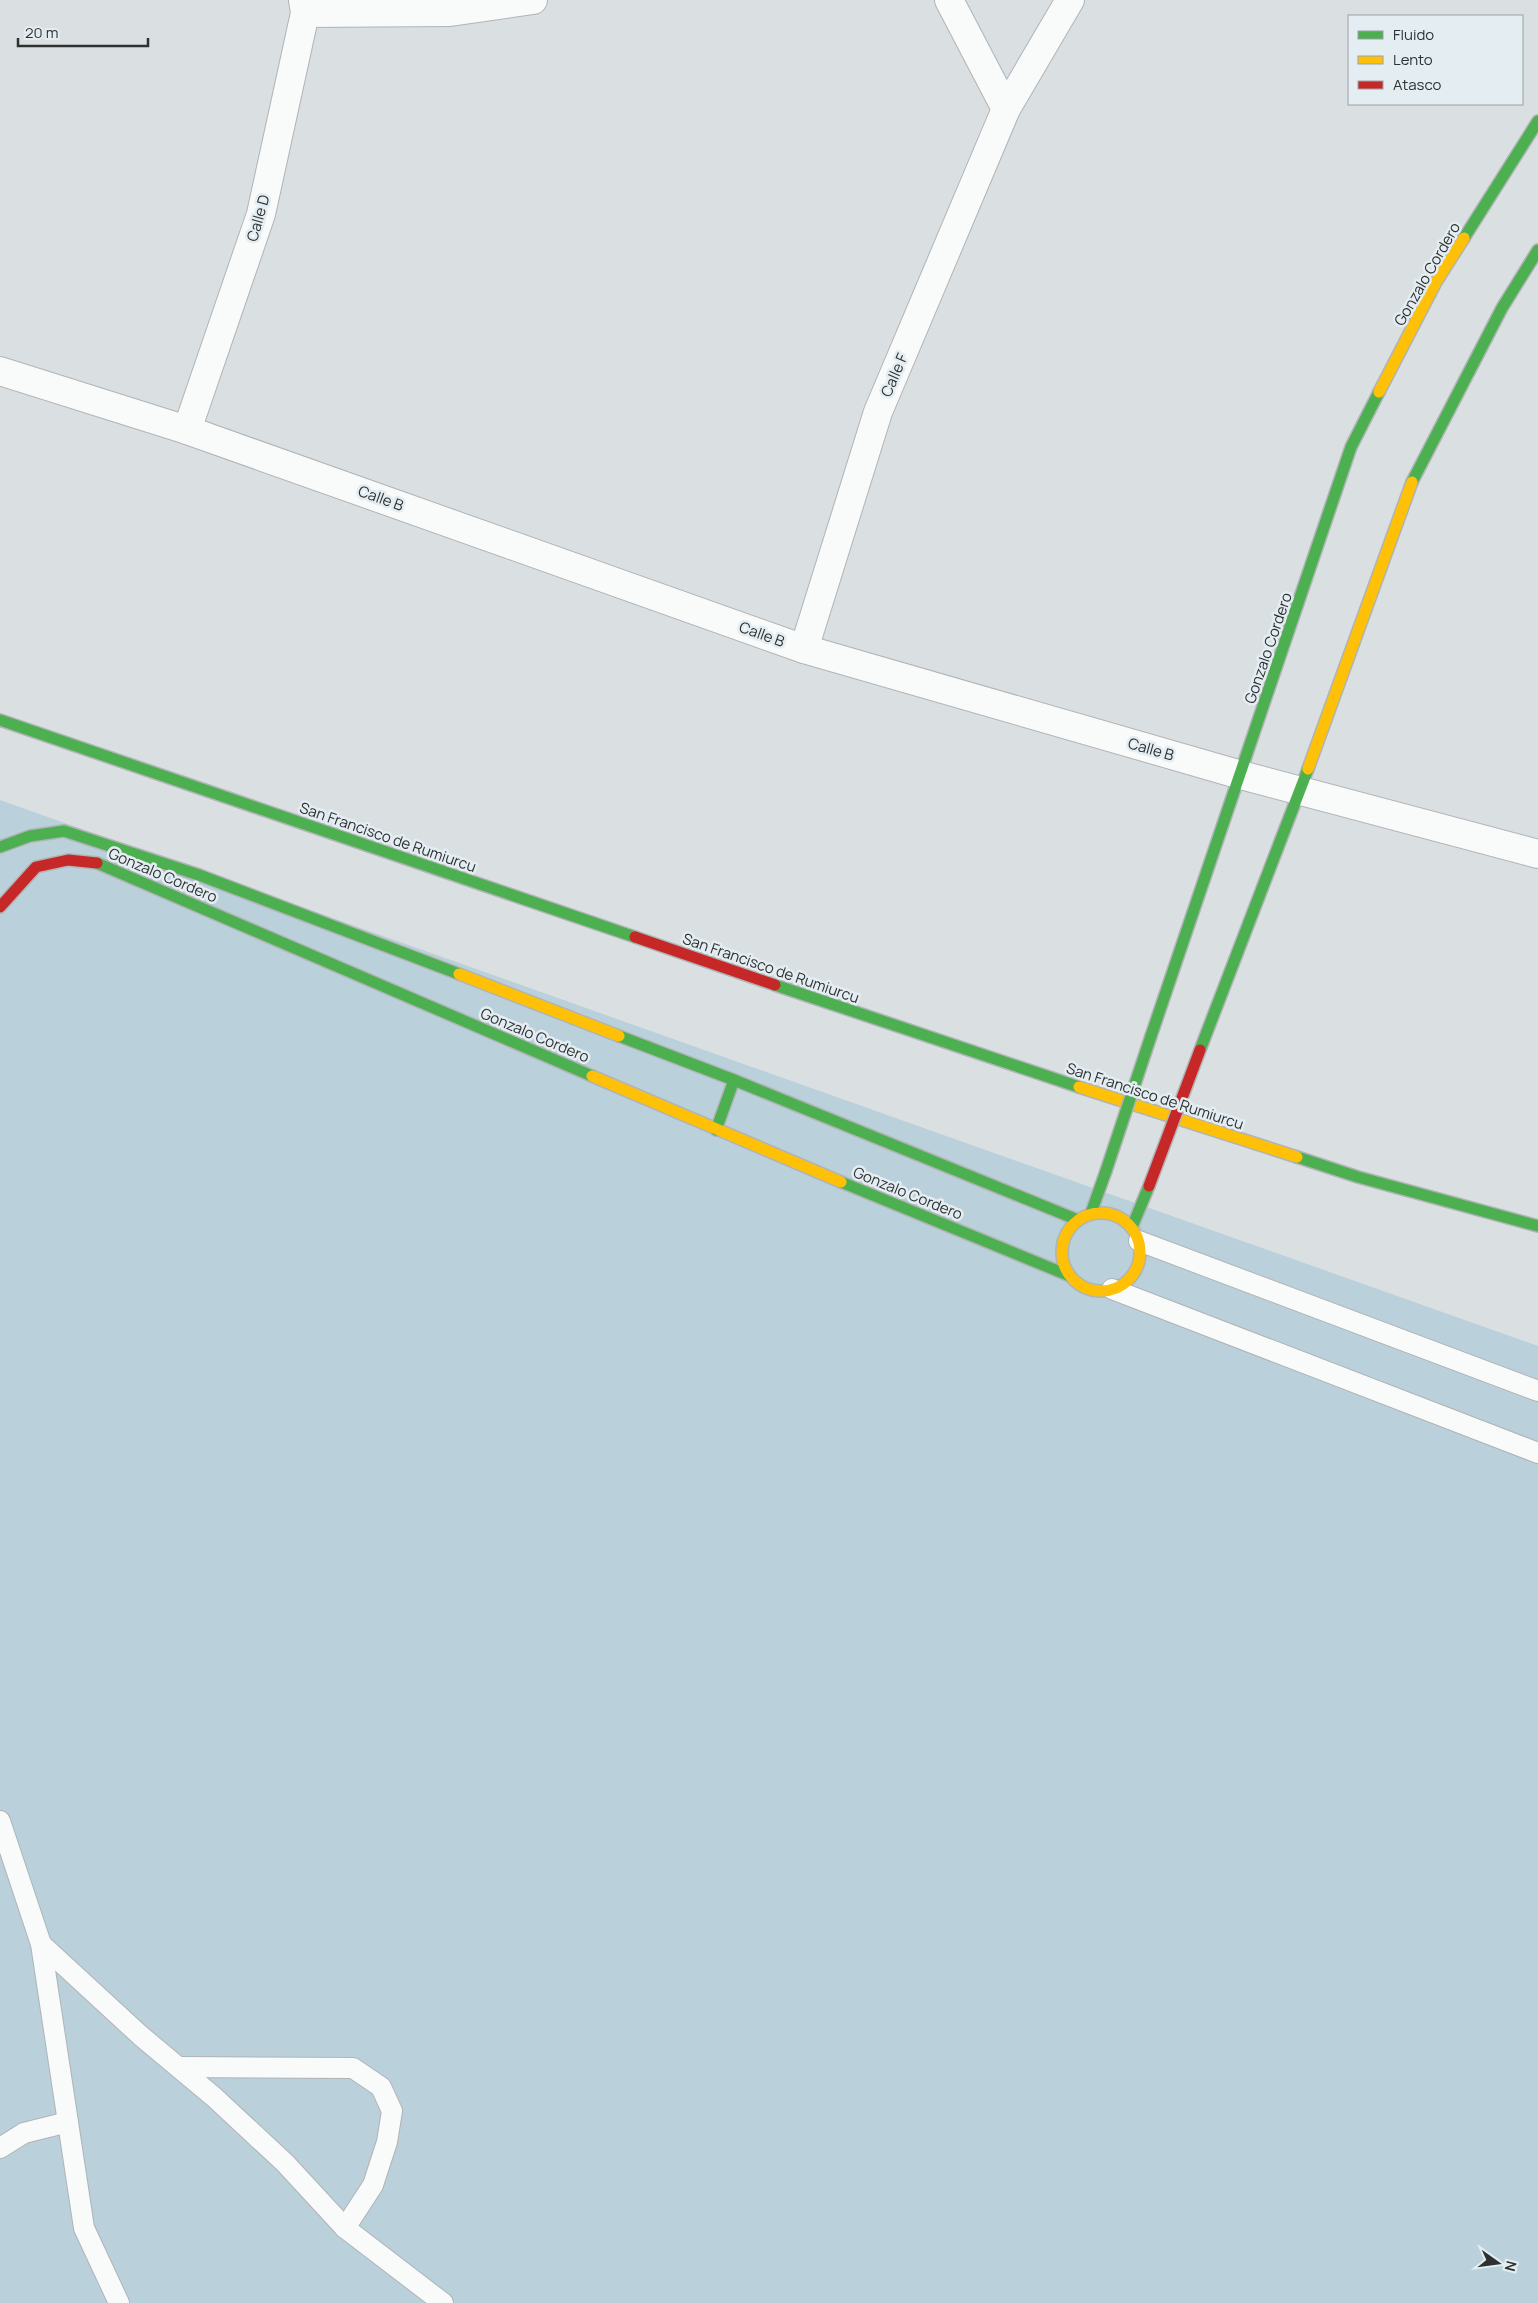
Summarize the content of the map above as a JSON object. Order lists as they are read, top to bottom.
{
  "streets": {
    "street": [
      "Calle D",
      "Gonzalo Cordero",
      "Calle F",
      "Calle B",
      "San Francisco de Rumiurcu"
    ]
  },
  "crossings": [
    ["Calle D", "Calle B"],
    ["Gonzalo Cordero", "Calle B"],
    ["Calle F", "Calle B"]
  ],
  "legend": ["Fluido", "Lento", "Atasco"],
  "scale_bar": "20 m",
  "north": "right"
}
